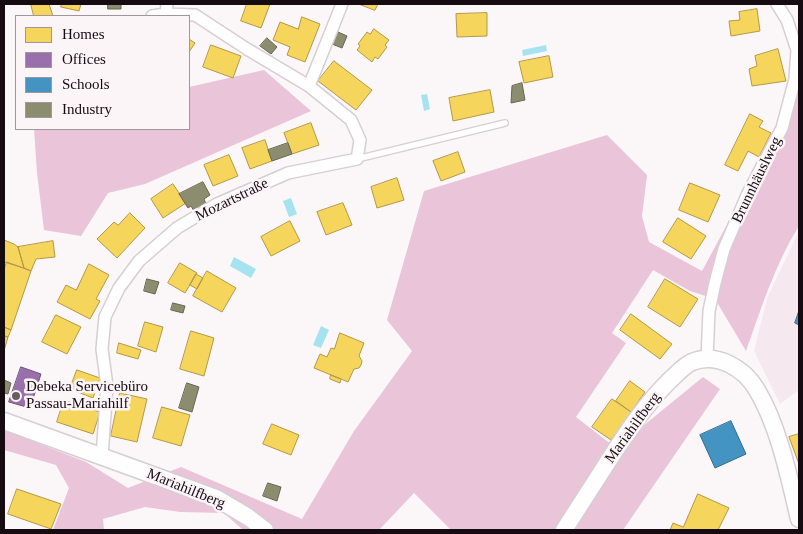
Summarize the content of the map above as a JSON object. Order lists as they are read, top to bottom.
{
  "streets": {
    "main road": ["Mariahilfberg"],
    "street": ["Brunnhäuslweg", "Mozartstraße"]
  },
  "crossings": [
    ["Brunnhäuslweg", "Mariahilfberg"],
    ["Mozartstraße", "Mariahilfberg"]
  ],
  "places": ["Debeka Servicebüro Passau-Mariahilf"],
  "legend": [
    "Homes",
    "Offices",
    "Schools",
    "Industry"
  ]
}
